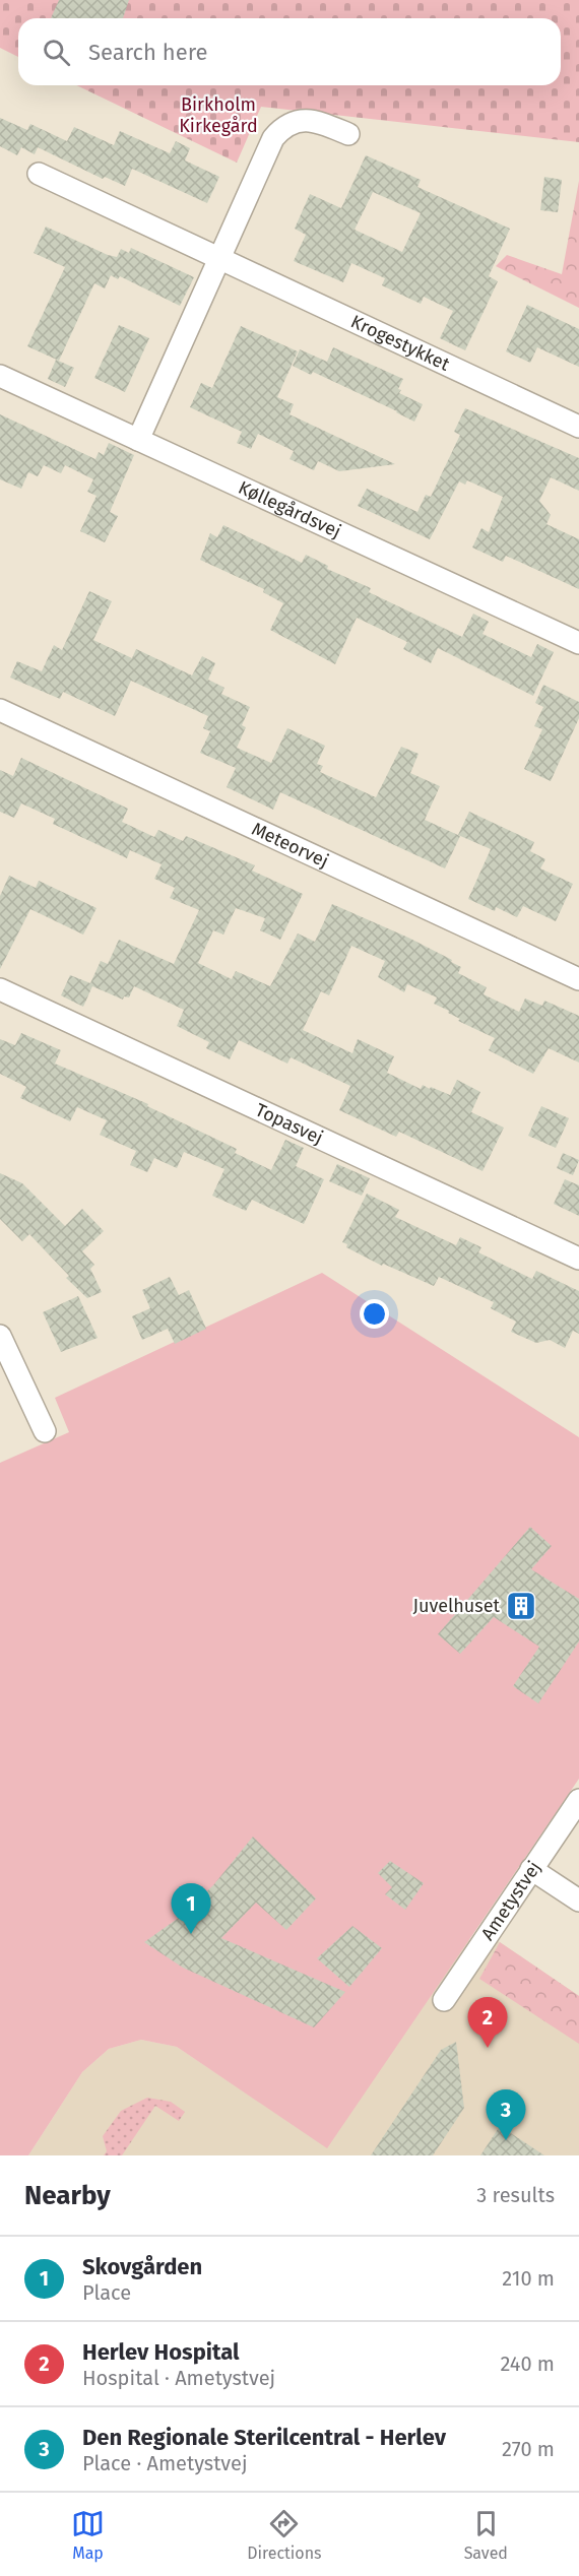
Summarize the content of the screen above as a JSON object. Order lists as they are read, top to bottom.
{
  "streets": {
    "street": [
      "Krogestykket",
      "Køllegårdsvej",
      "Meteorvej",
      "Topasvej",
      "Ametystvej"
    ]
  },
  "parks": ["Birkholm Kirkegård"],
  "places": {
    "building": ["Juvelhuset"]
  },
  "page": {
    "search": "Search here",
    "pins": ["1", "2", "3"],
    "heading": ["Nearby", "3 results"],
    "list": [
      {
        "mark": "1",
        "name": "Skovgården",
        "note": "Place",
        "value": "210 m"
      },
      {
        "mark": "2",
        "name": "Herlev Hospital",
        "note": "Hospital · Ametystvej",
        "value": "240 m"
      },
      {
        "mark": "3",
        "name": "Den Regionale Sterilcentral - Herlev",
        "note": "Place · Ametystvej",
        "value": "270 m"
      }
    ],
    "nav": ["Map", "Directions", "Saved"]
  }
}
